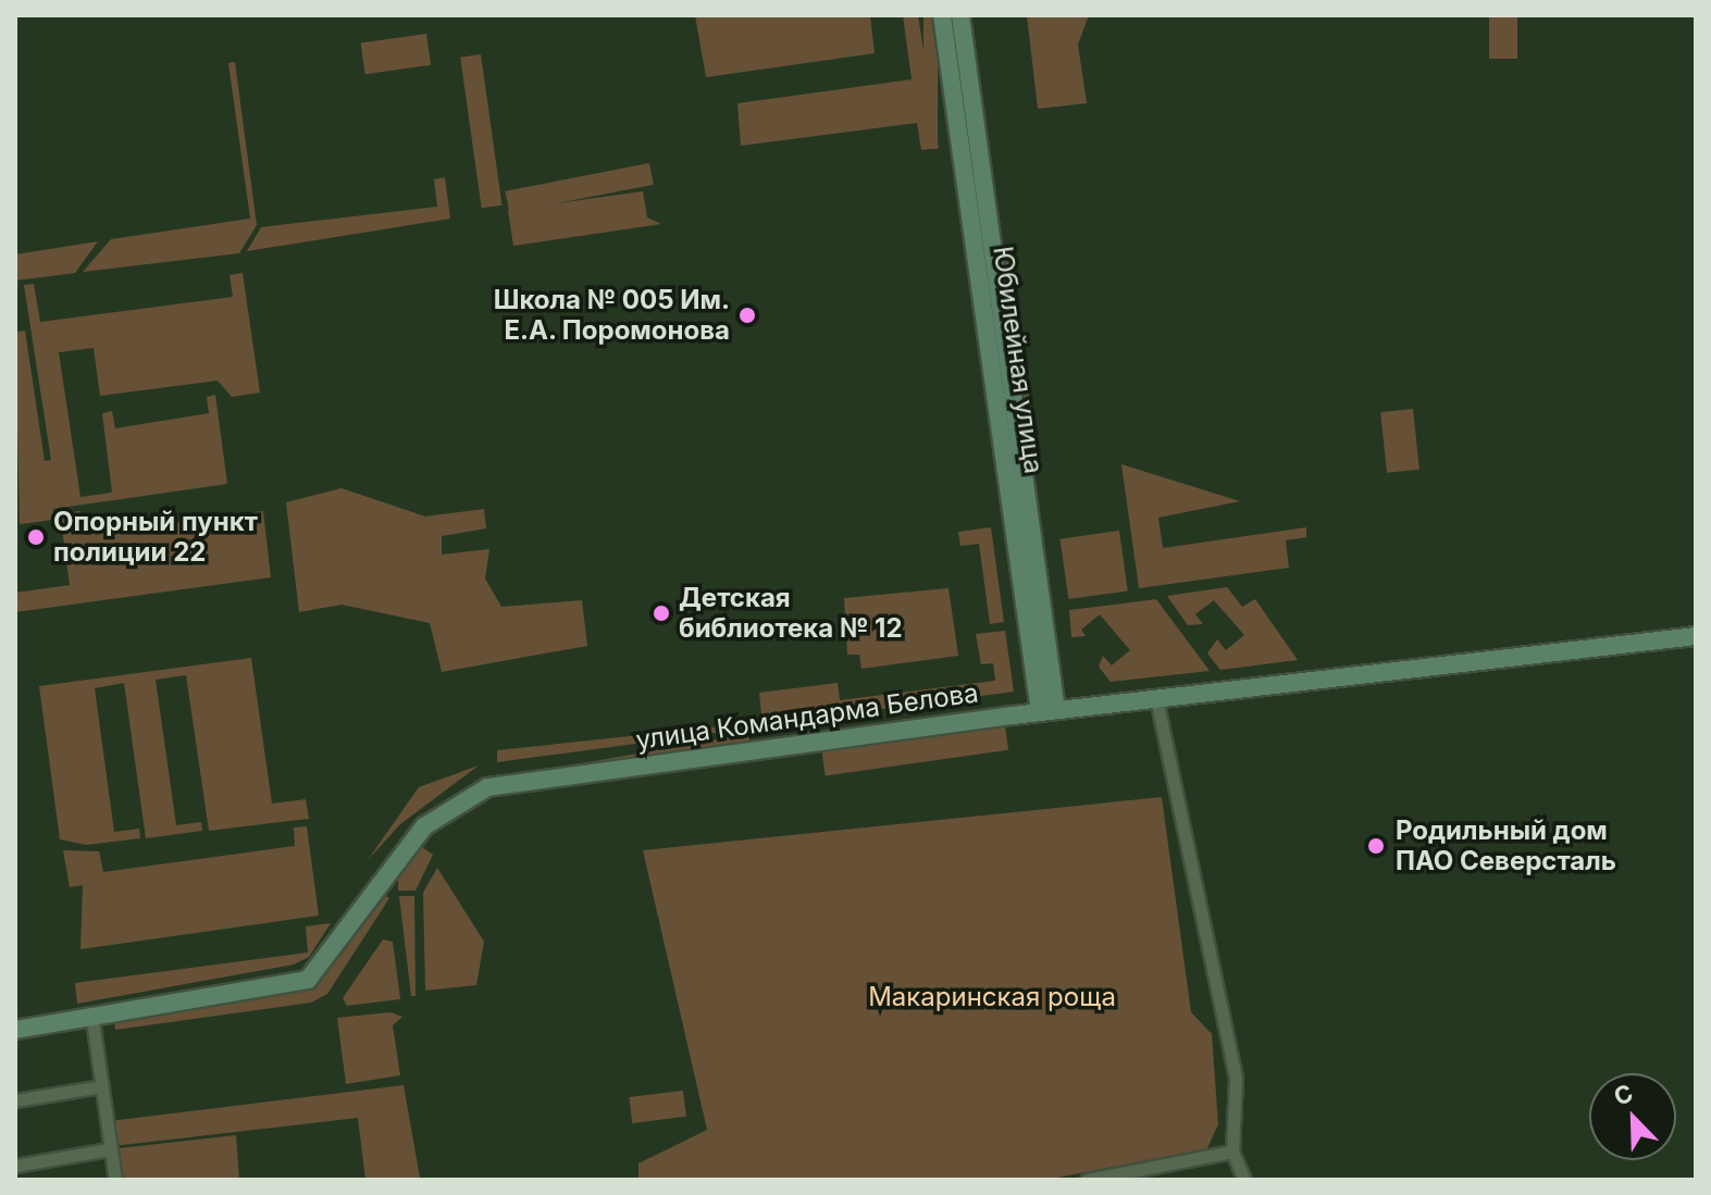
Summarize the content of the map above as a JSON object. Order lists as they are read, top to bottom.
{
  "streets": {
    "main road": ["Юбилейная улица", "улица Командарма Белова"]
  },
  "crossings": [
    ["Юбилейная улица", "улица Командарма Белова"]
  ],
  "parks": ["Макаринская роща"],
  "places": [
    "Школа № 005 Им. Е.А. Поромонова",
    "Опорный пункт полиции 22",
    "Детская библиотека № 12",
    "Родильный дом ПАО Северсталь"
  ],
  "north": "top left"
}
